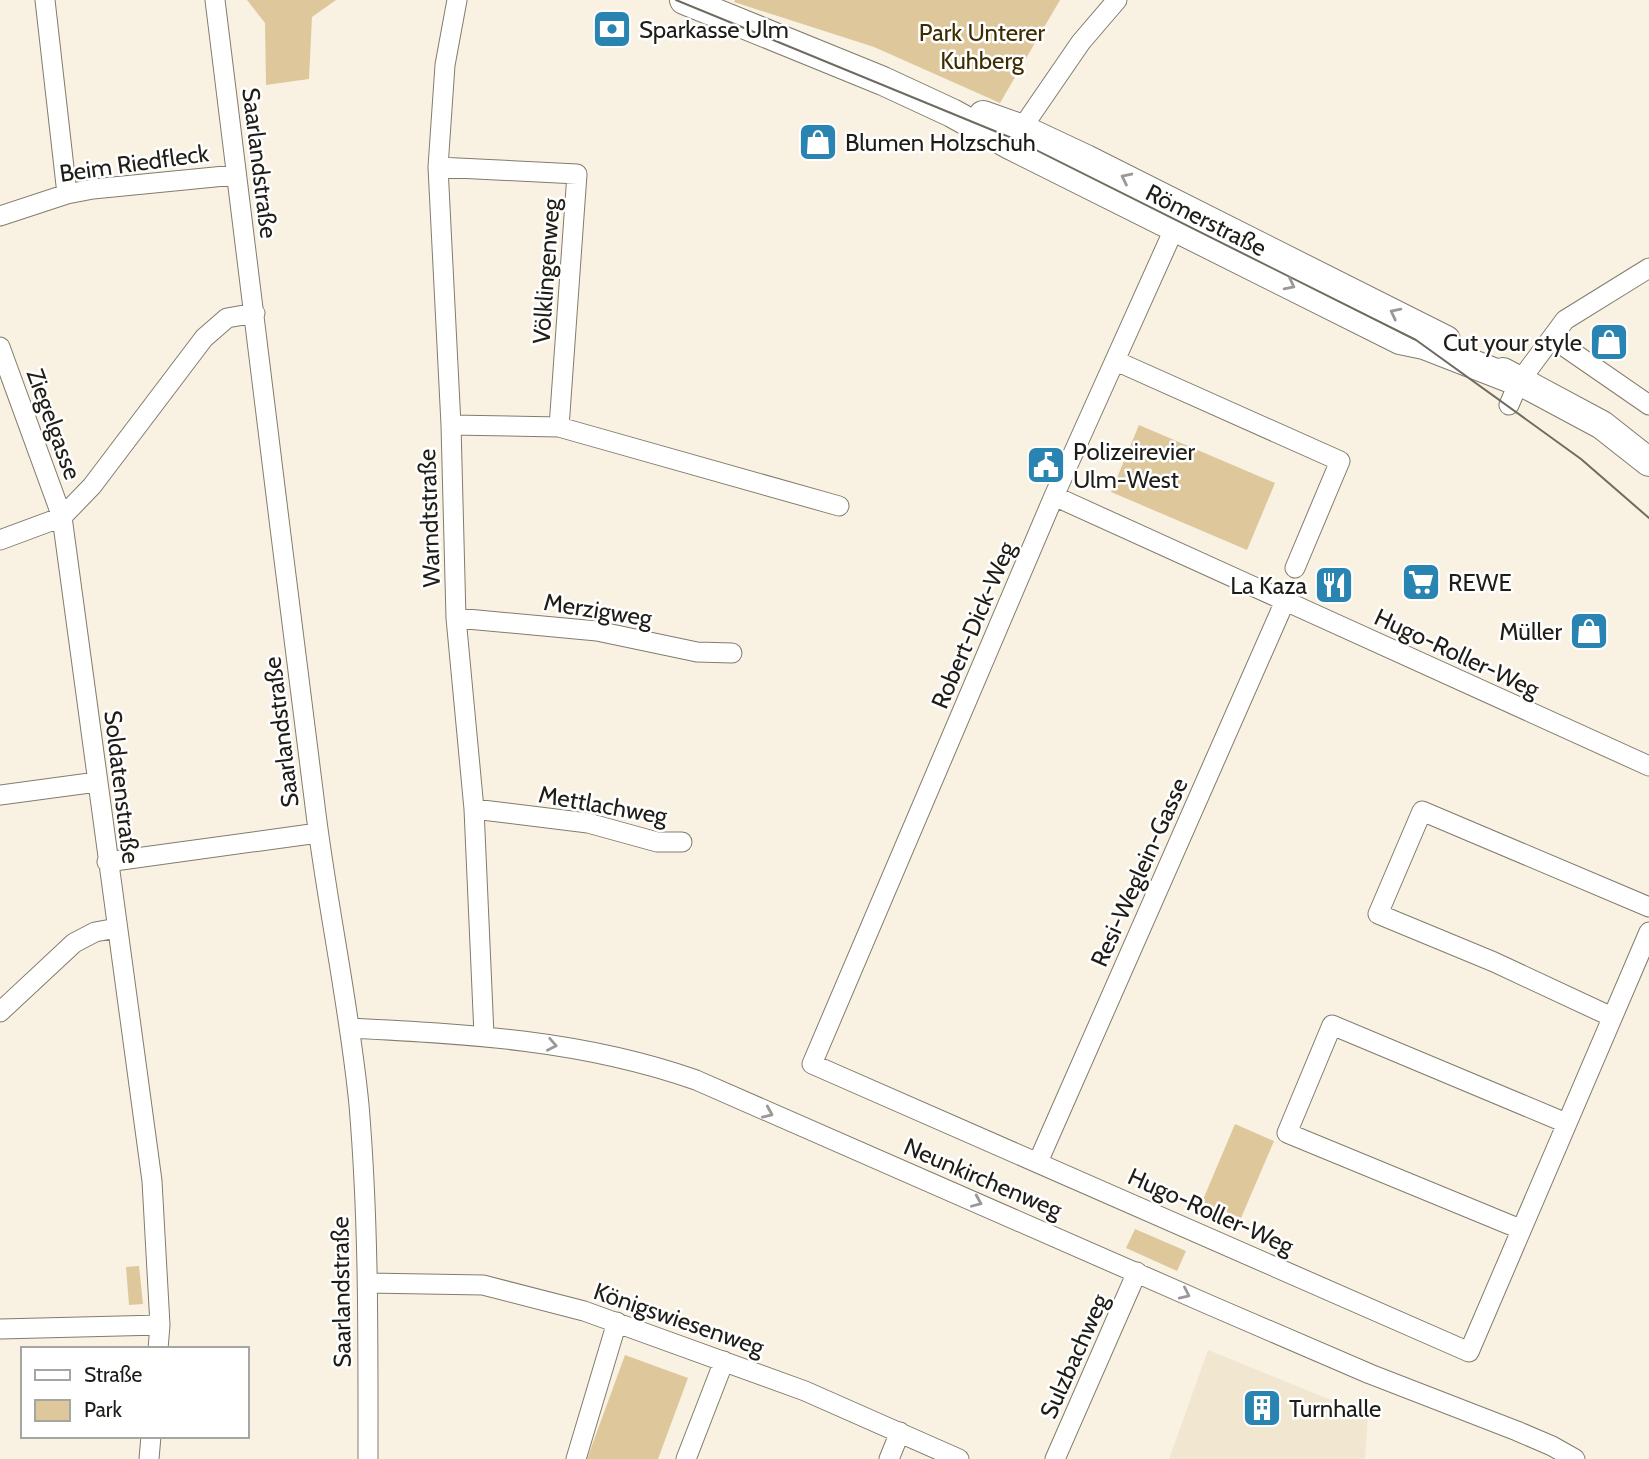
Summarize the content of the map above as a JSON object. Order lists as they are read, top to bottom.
{
  "streets": {
    "street": [
      "Beim Riedfleck",
      "Saarlandstraße",
      "Römerstraße",
      "Völklingenweg",
      "Ziegelgasse",
      "Warndtstraße",
      "Merzigweg",
      "Robert-Dick-Weg",
      "Hugo-Roller-Weg",
      "Soldatenstraße",
      "Mettlachweg",
      "Resi-Weglein-Gasse",
      "Neunkirchenweg",
      "Königswiesenweg",
      "Sulzbachweg"
    ]
  },
  "crossings": [
    ["Beim Riedfleck", "Saarlandstraße"],
    ["Saarlandstraße", "Neunkirchenweg"],
    ["Saarlandstraße", "Königswiesenweg"],
    ["Römerstraße", "Robert-Dick-Weg"],
    ["Völklingenweg", "Warndtstraße"],
    ["Ziegelgasse", "Soldatenstraße"],
    ["Warndtstraße", "Merzigweg"],
    ["Warndtstraße", "Mettlachweg"],
    ["Warndtstraße", "Neunkirchenweg"],
    ["Robert-Dick-Weg", "Hugo-Roller-Weg"],
    ["Hugo-Roller-Weg", "Resi-Weglein-Gasse"],
    ["Neunkirchenweg", "Sulzbachweg"]
  ],
  "one_way": ["Neunkirchenweg"],
  "parks": ["Park Unterer Kuhberg"],
  "places": {
    "bank": ["Sparkasse Ulm"],
    "shop": ["Blumen Holzschuh", "Cut your style", "Müller"],
    "public building": ["Polizeirevier Ulm-West"],
    "supermarket": ["REWE"],
    "restaurant": ["La Kaza"],
    "building": ["Turnhalle"]
  },
  "legend": ["Straße", "Park"]
}
